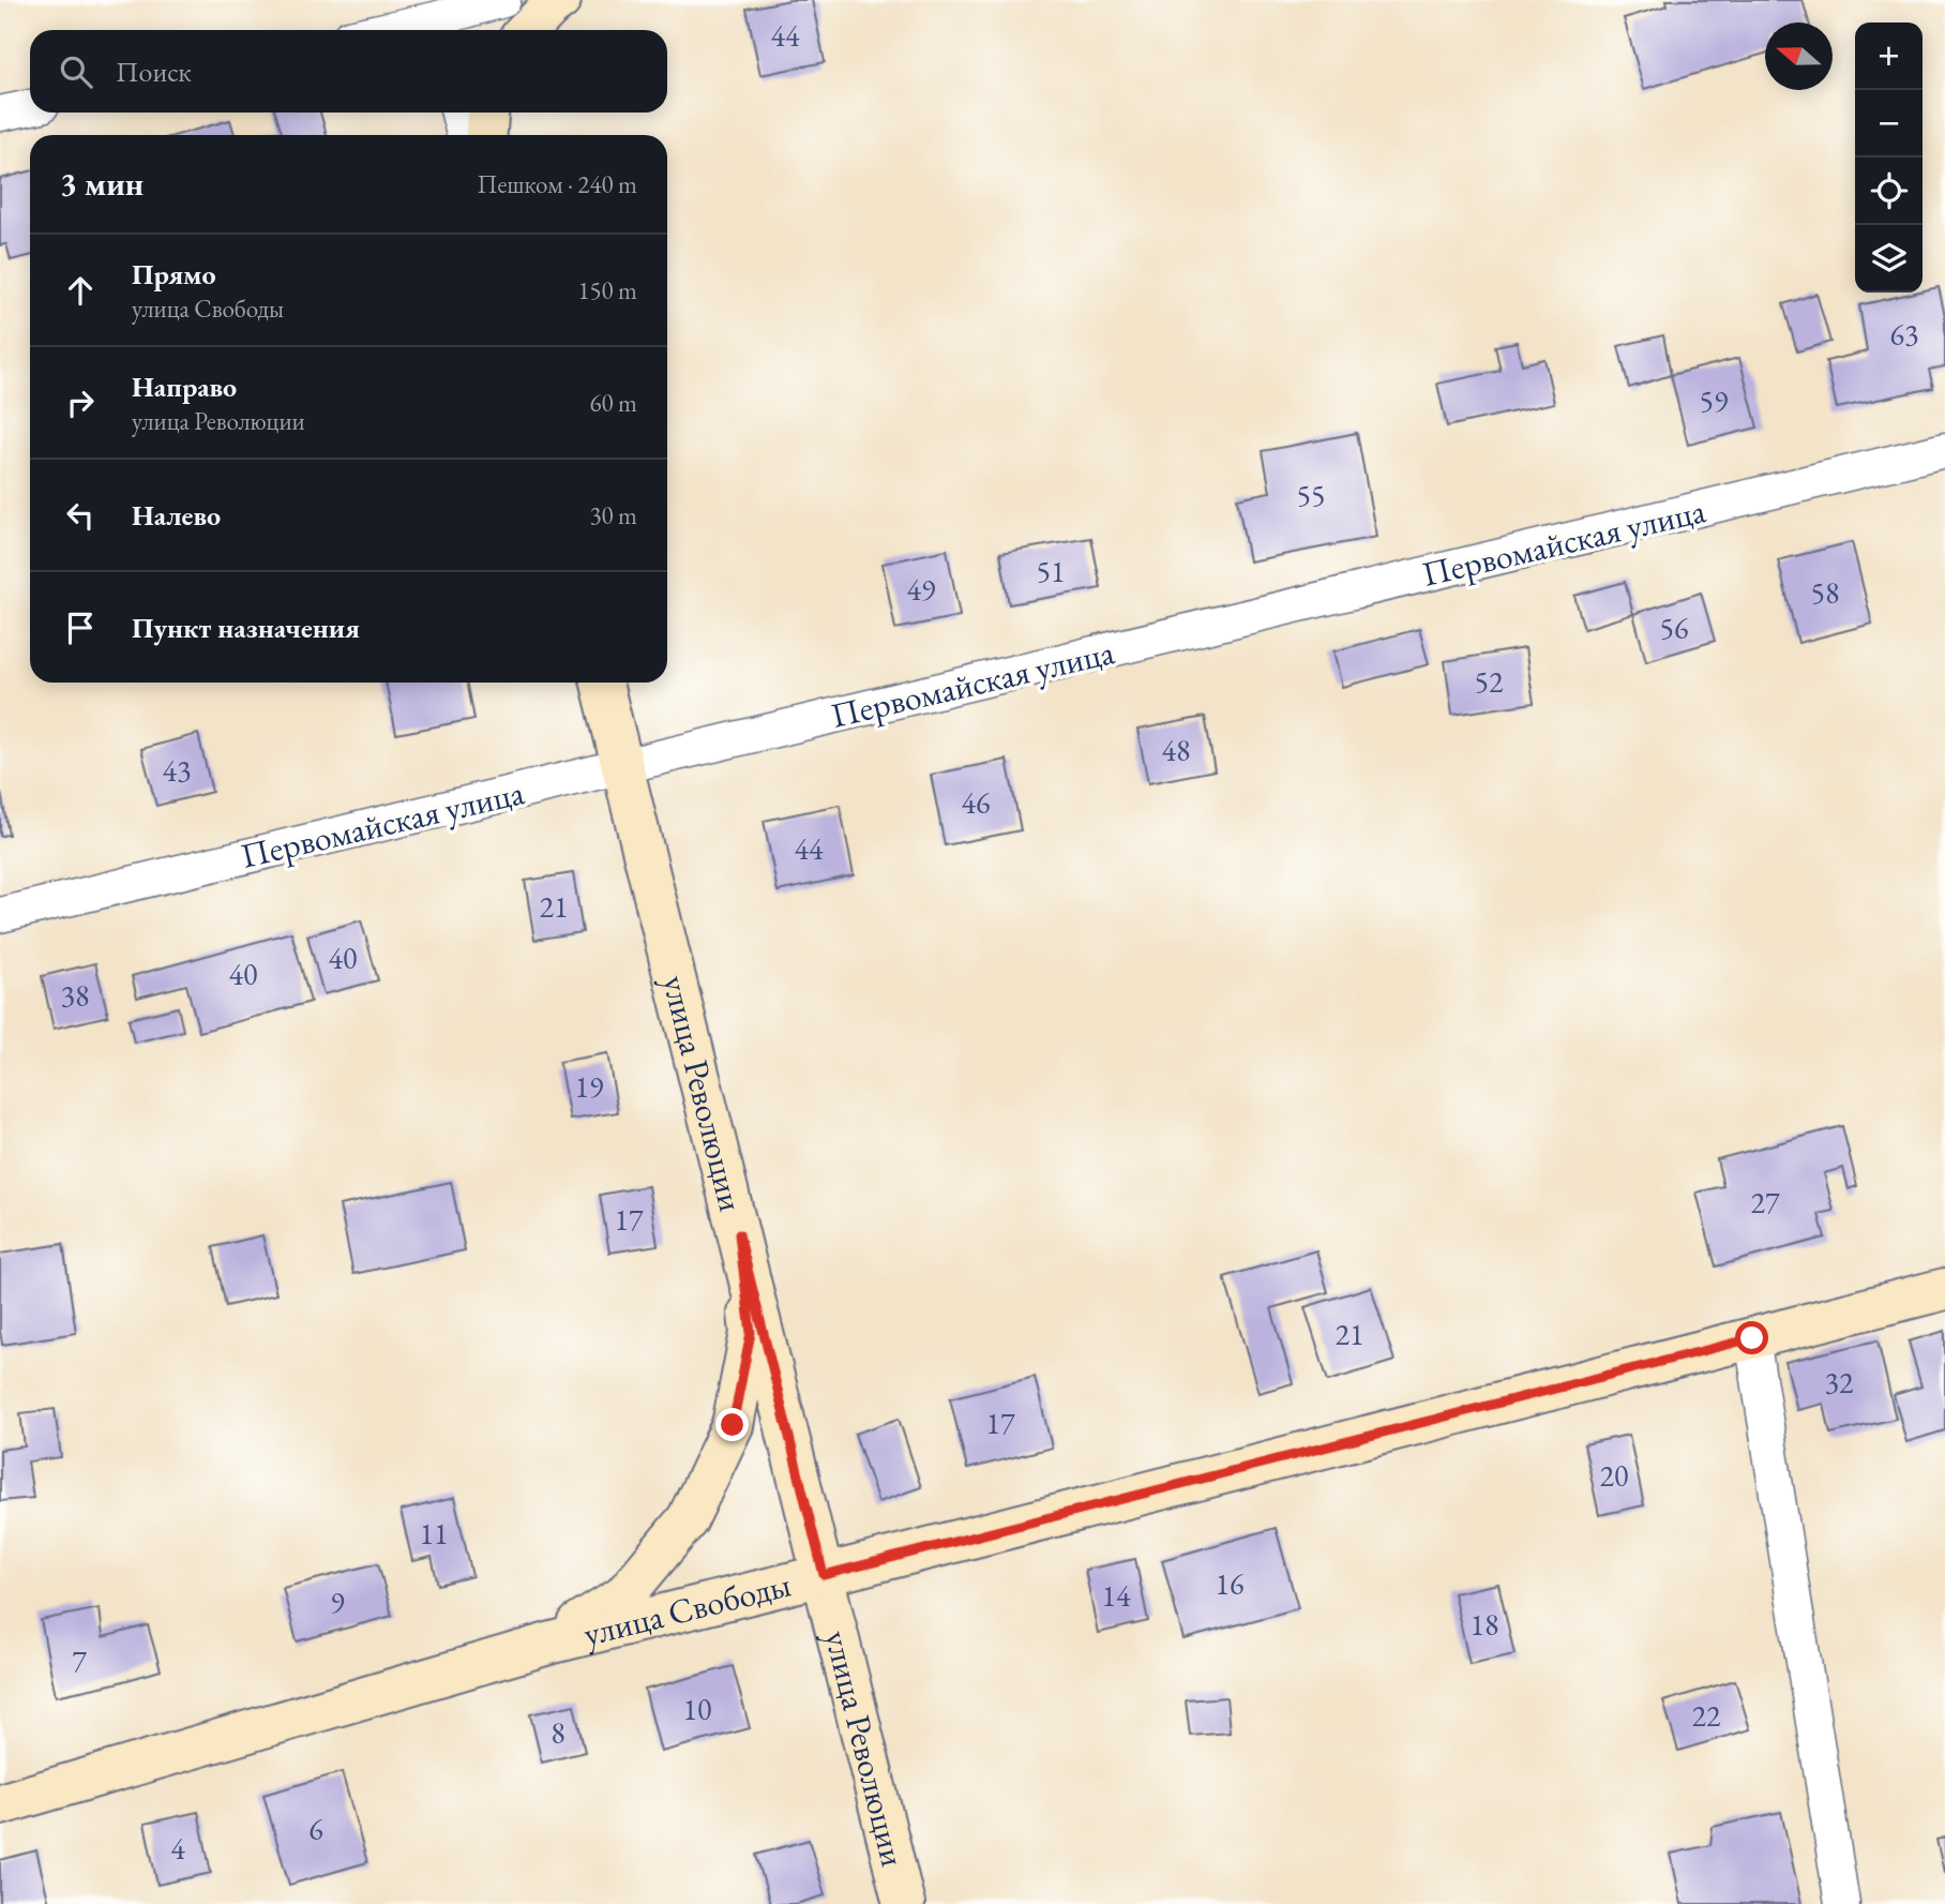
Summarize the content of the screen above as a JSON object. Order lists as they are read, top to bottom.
{
  "streets": {
    "main road": ["улица Революции", "улица Свободы"],
    "street": ["Первомайская улица"]
  },
  "crossings": [
    ["Первомайская улица", "улица Революции"],
    ["улица Революции", "улица Свободы"]
  ],
  "house_numbers": [
    "44",
    "63",
    "59",
    "55",
    "51",
    "49",
    "58",
    "56",
    "52",
    "48",
    "43",
    "46",
    "44",
    "21",
    "40",
    "40",
    "38",
    "19",
    "27",
    "17",
    "21",
    "32",
    "17",
    "20",
    "11",
    "16",
    "14",
    "9",
    "18",
    "7",
    "10",
    "22",
    "8",
    "6",
    "4"
  ],
  "north": "left",
  "page": {
    "map_buttons": ["+", "−"],
    "search": "Поиск",
    "heading": ["3 мин", "Пешком · 240 m"],
    "list": [
      ["Прямо", "улица Свободы", "150 m"],
      ["Направо", "улица Революции", "60 m"],
      ["Налево", "30 m"],
      "Пункт назначения"
    ]
  }
}
